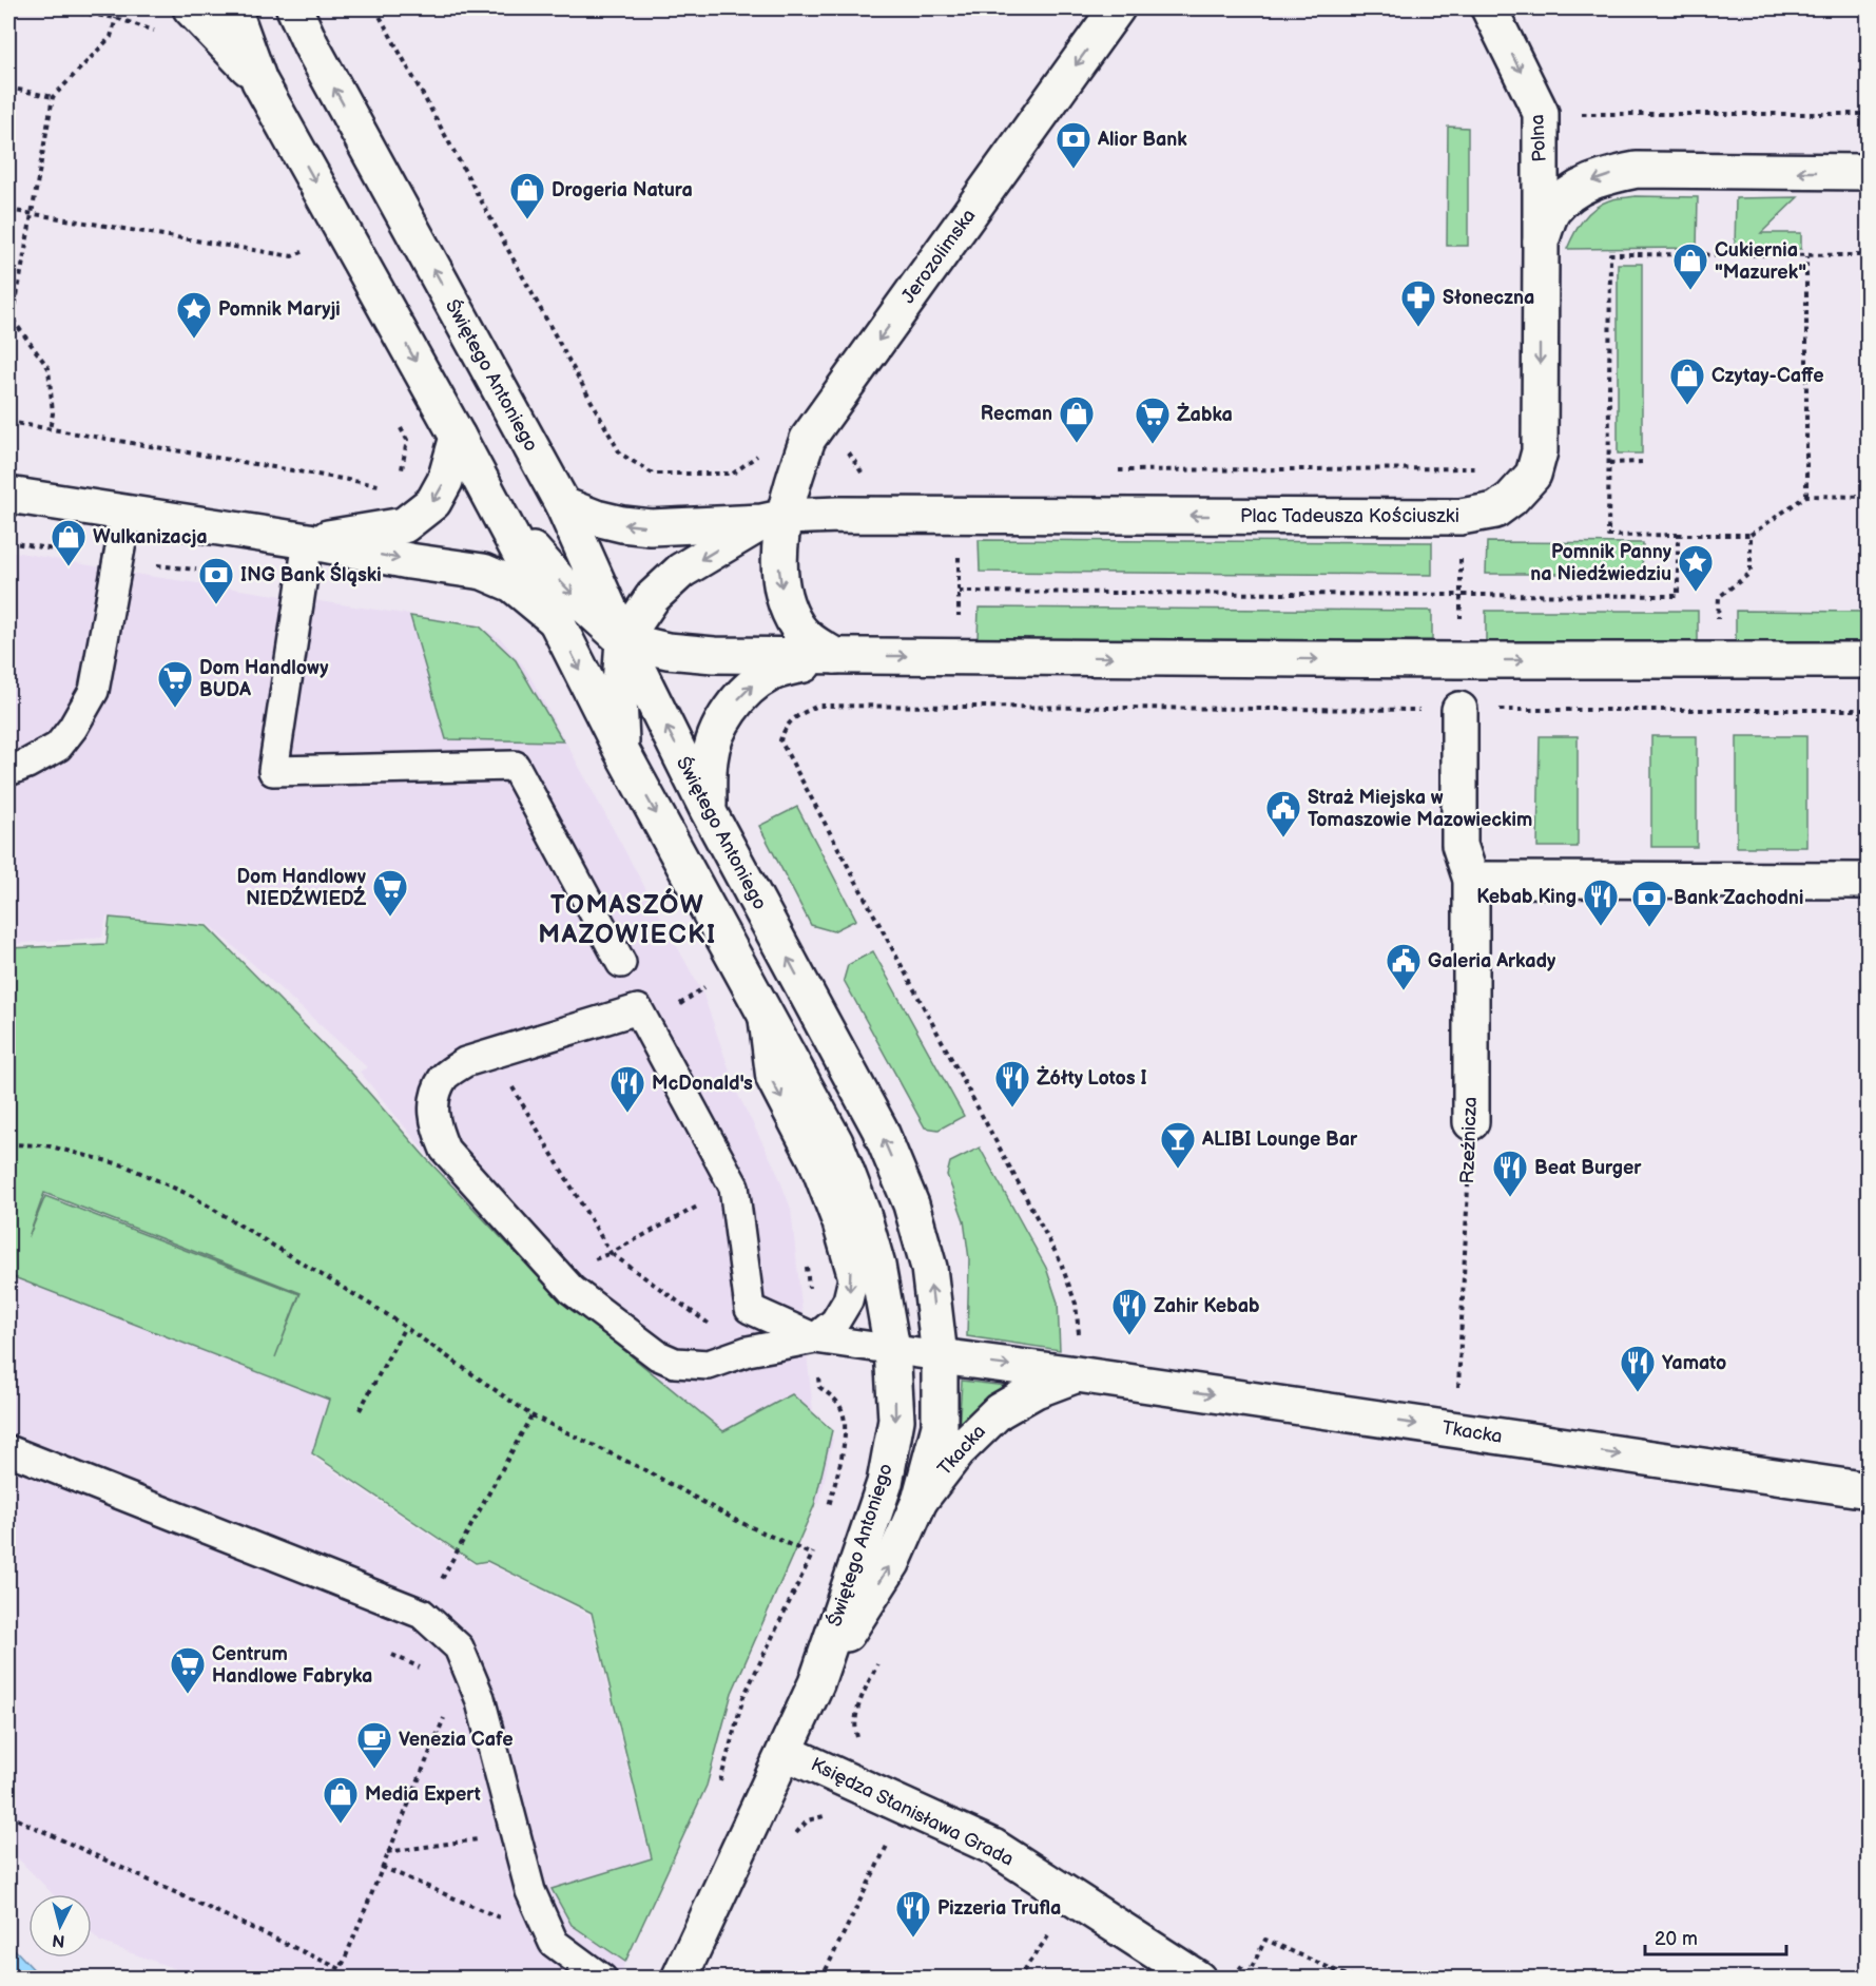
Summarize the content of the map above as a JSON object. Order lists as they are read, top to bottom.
{
  "streets": {
    "street": [
      "Polna",
      "Jerozolimska",
      "Świętego Antoniego",
      "Plac Tadeusza Kościuszki",
      "Rzeźnicza",
      "Tkacka",
      "Księdza Stanisława Grada"
    ]
  },
  "crossings": [
    ["Polna", "Plac Tadeusza Kościuszki"],
    ["Jerozolimska", "Plac Tadeusza Kościuszki"],
    ["Świętego Antoniego", "Plac Tadeusza Kościuszki"],
    ["Świętego Antoniego", "Tkacka"],
    ["Świętego Antoniego", "Księdza Stanisława Grada"]
  ],
  "one_way": ["Polna", "Jerozolimska", "Tkacka"],
  "districts": ["TOMASZÓW MAZOWIECKI"],
  "places": {
    "bank": ["Alior Bank", "ING Bank Śląski", "Bank Zachodni"],
    "shop": [
      "Drogeria Natura",
      "Cukiernia \"Mazurek\"",
      "Czytay-Caffe",
      "Recman",
      "Wulkanizacja",
      "Media Expert"
    ],
    "pharmacy": ["Słoneczna"],
    "place": ["Pomnik Maryji", "Pomnik Panny na Niedźwiedziu"],
    "supermarket": [
      "Żabka",
      "Dom Handlowy BUDA",
      "Dom Handlowy NIEDŹWIEDŹ",
      "Centrum Handlowe Fabryka"
    ],
    "public building": ["Straż Miejska w Tomaszowie Mazowieckim", "Galeria Arkady"],
    "restaurant": [
      "Kebab King",
      "Żółty Lotos I",
      "McDonald's",
      "Beat Burger",
      "Zahir Kebab",
      "Yamato",
      "Pizzeria Trufla"
    ],
    "bar": ["ALIBI Lounge Bar"],
    "cafe": ["Venezia Cafe"]
  },
  "scale_bar": "20 m",
  "north": "bottom"
}
